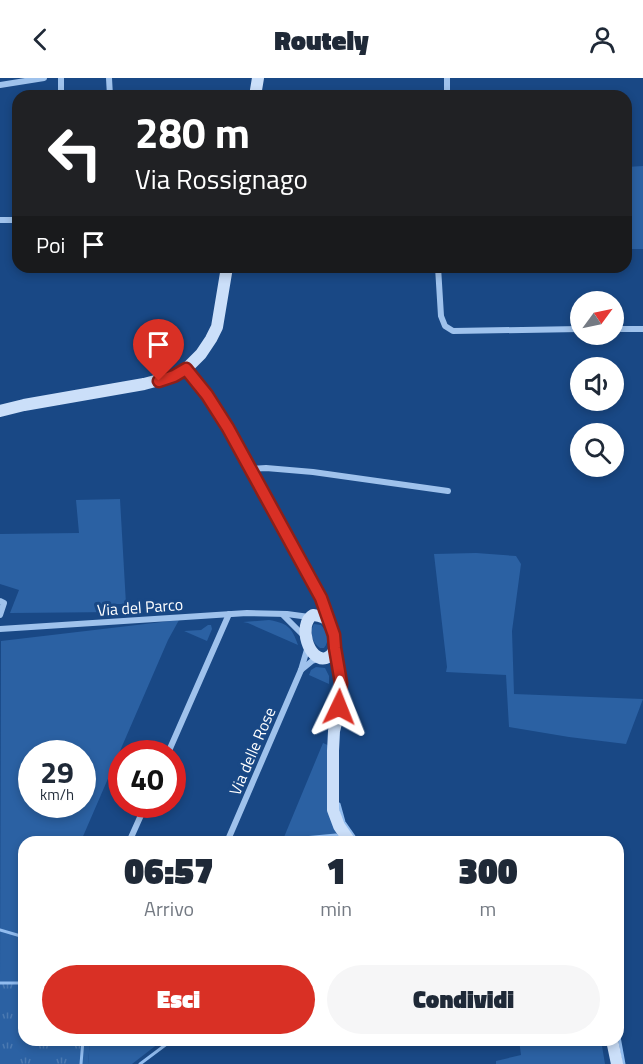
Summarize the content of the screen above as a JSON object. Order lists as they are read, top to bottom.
{
  "streets": {
    "street": ["Via del Parco", "Via delle Rose"]
  },
  "crossings": [
    ["Via del Parco", "Via delle Rose"]
  ],
  "north": "top right",
  "page": {
    "header": "Routely",
    "turn": ["280 m", "Via Rossignago"],
    "then": "Poi",
    "speed": "29 km/h",
    "limit": "40",
    "eta": [
      "06:57",
      "Arrivo",
      "1",
      "min",
      "300",
      "m"
    ],
    "buttons": ["Esci", "Condividi"]
  }
}
